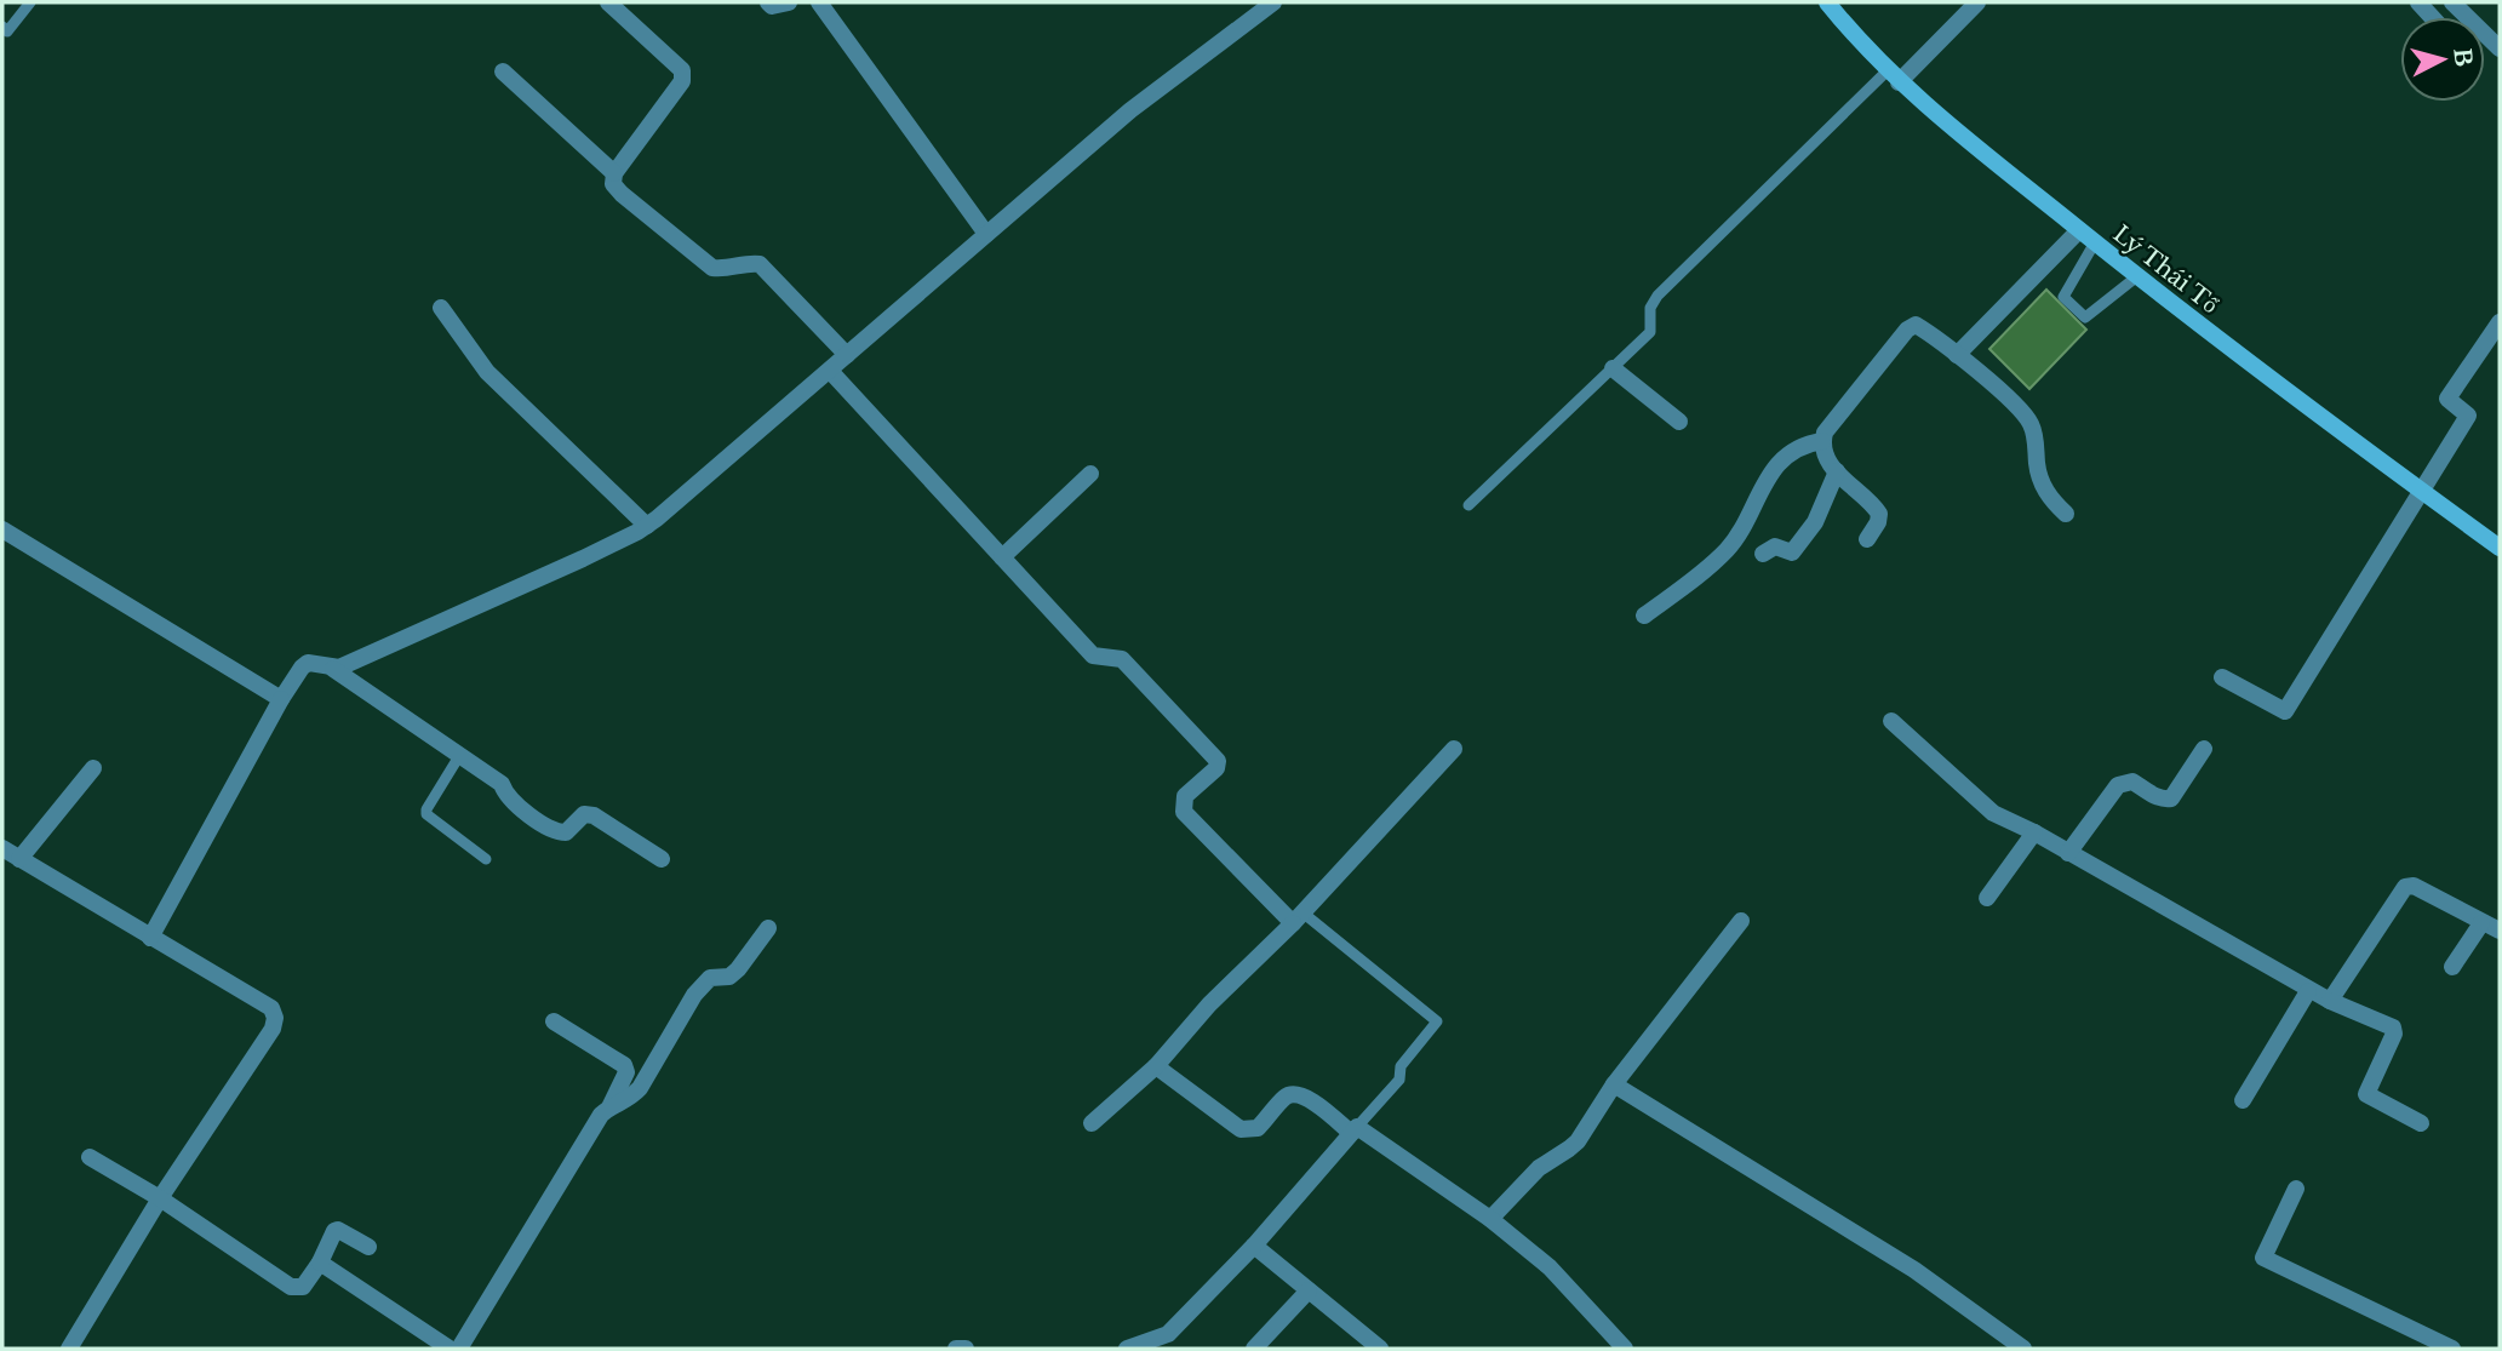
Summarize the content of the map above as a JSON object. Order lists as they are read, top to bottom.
{
  "streets": {
    "main road": ["Lý Thái Tổ"]
  },
  "north": "right"
}
